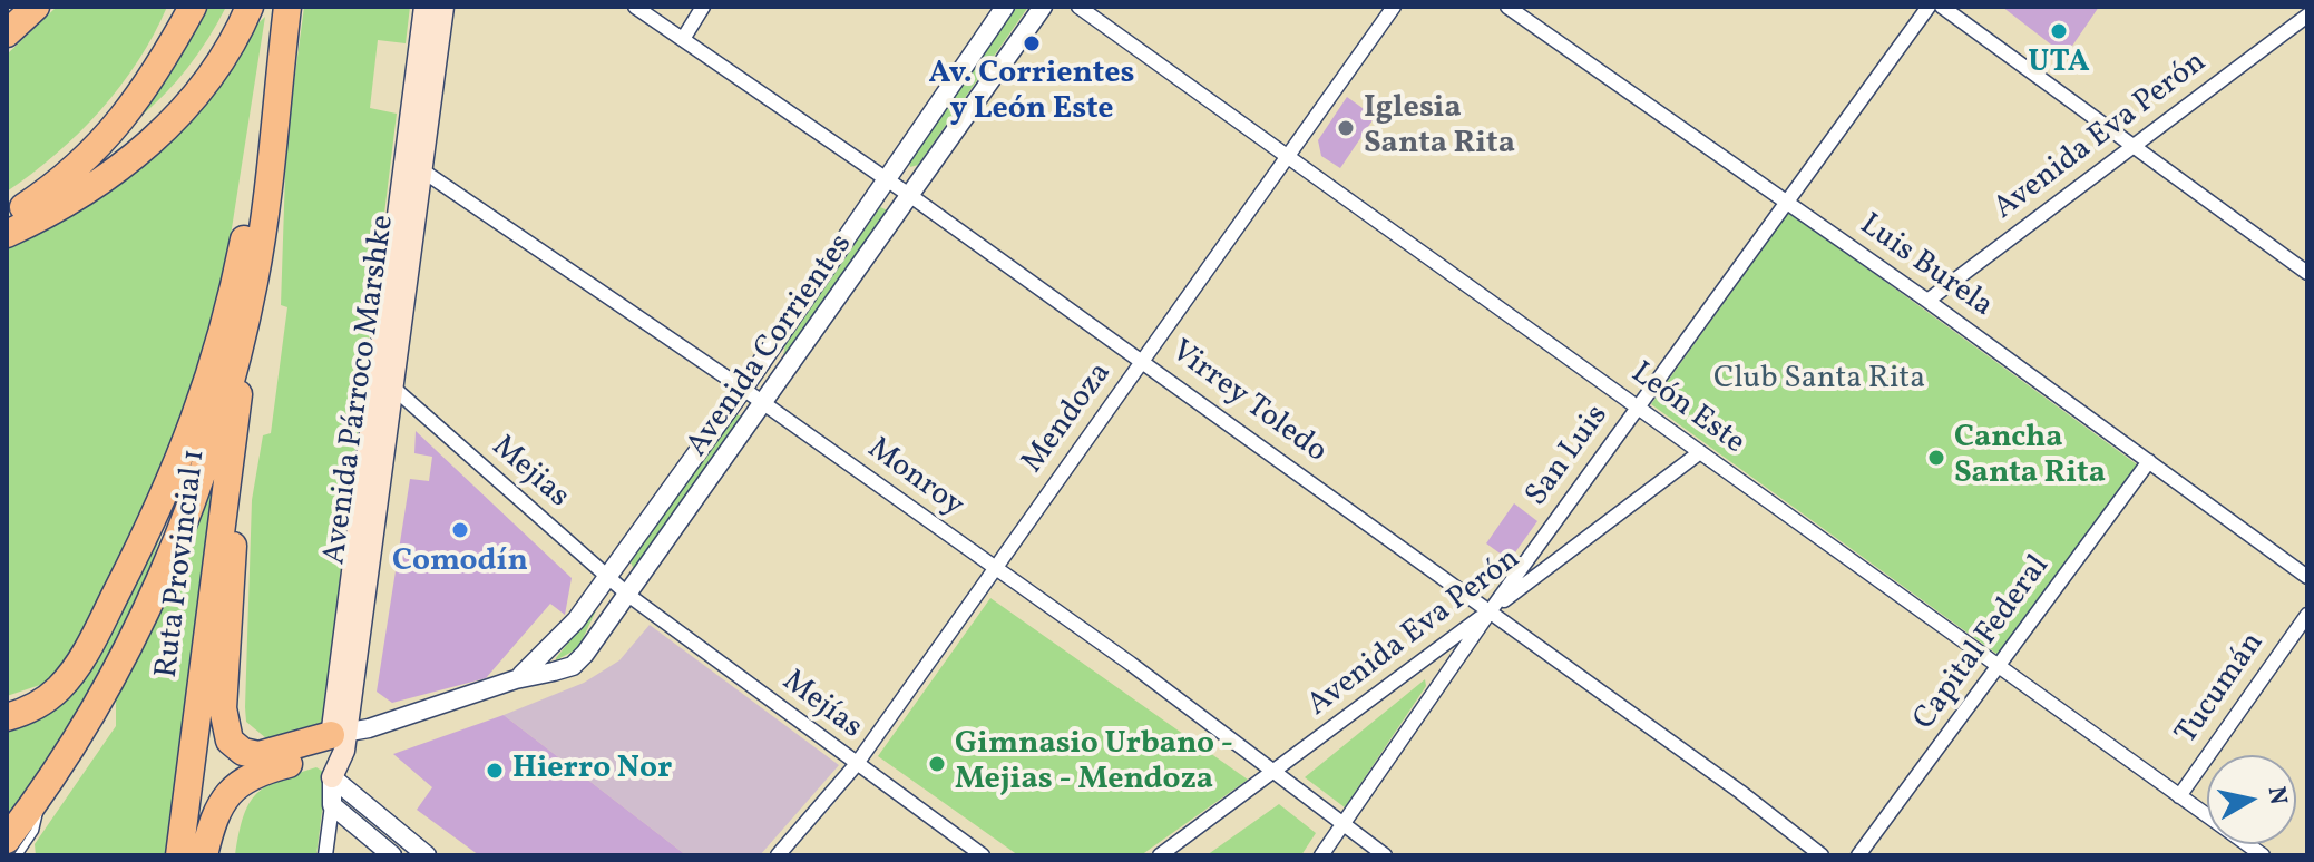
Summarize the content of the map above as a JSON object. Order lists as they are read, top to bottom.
{
  "streets": {
    "highway": ["Ruta Provincial 1"],
    "main road": ["Avenida Párroco Marshke"],
    "street": [
      "Avenida Eva Perón",
      "Luis Burela",
      "Avenida Corrientes",
      "Virrey Toledo",
      "León Este",
      "Mendoza",
      "San Luis",
      "Mejias",
      "Monroy",
      "Capital Federal",
      "Tucumán",
      "Mejías"
    ]
  },
  "crossings": [
    ["Avenida Eva Perón", "Luis Burela"],
    ["Avenida Eva Perón", "Virrey Toledo"],
    ["Avenida Eva Perón", "León Este"],
    ["Avenida Eva Perón", "San Luis"],
    ["Avenida Eva Perón", "Monroy"],
    ["Luis Burela", "San Luis"],
    ["Luis Burela", "Capital Federal"],
    ["Avenida Corrientes", "Avenida Párroco Marshke"],
    ["Avenida Corrientes", "Virrey Toledo"],
    ["Avenida Corrientes", "Mejias"],
    ["Avenida Corrientes", "Monroy"],
    ["Avenida Corrientes", "Mejías"],
    ["Avenida Párroco Marshke", "Mejias"],
    ["Avenida Párroco Marshke", "Monroy"],
    ["Virrey Toledo", "Mendoza"],
    ["Virrey Toledo", "San Luis"],
    ["León Este", "Mendoza"],
    ["León Este", "San Luis"],
    ["León Este", "Capital Federal"],
    ["León Este", "Tucumán"],
    ["Mendoza", "Monroy"],
    ["Mendoza", "Mejías"],
    ["San Luis", "Monroy"],
    ["Mejias", "Mejías"]
  ],
  "parks": ["Club Santa Rita"],
  "places": [
    "UTA",
    "Av. Corrientes y León Este",
    "Iglesia Santa Rita",
    "Cancha Santa Rita",
    "Comodín",
    "Gimnasio Urbano - Mejias - Mendoza",
    "Hierro Nor"
  ],
  "north": "right"
}
